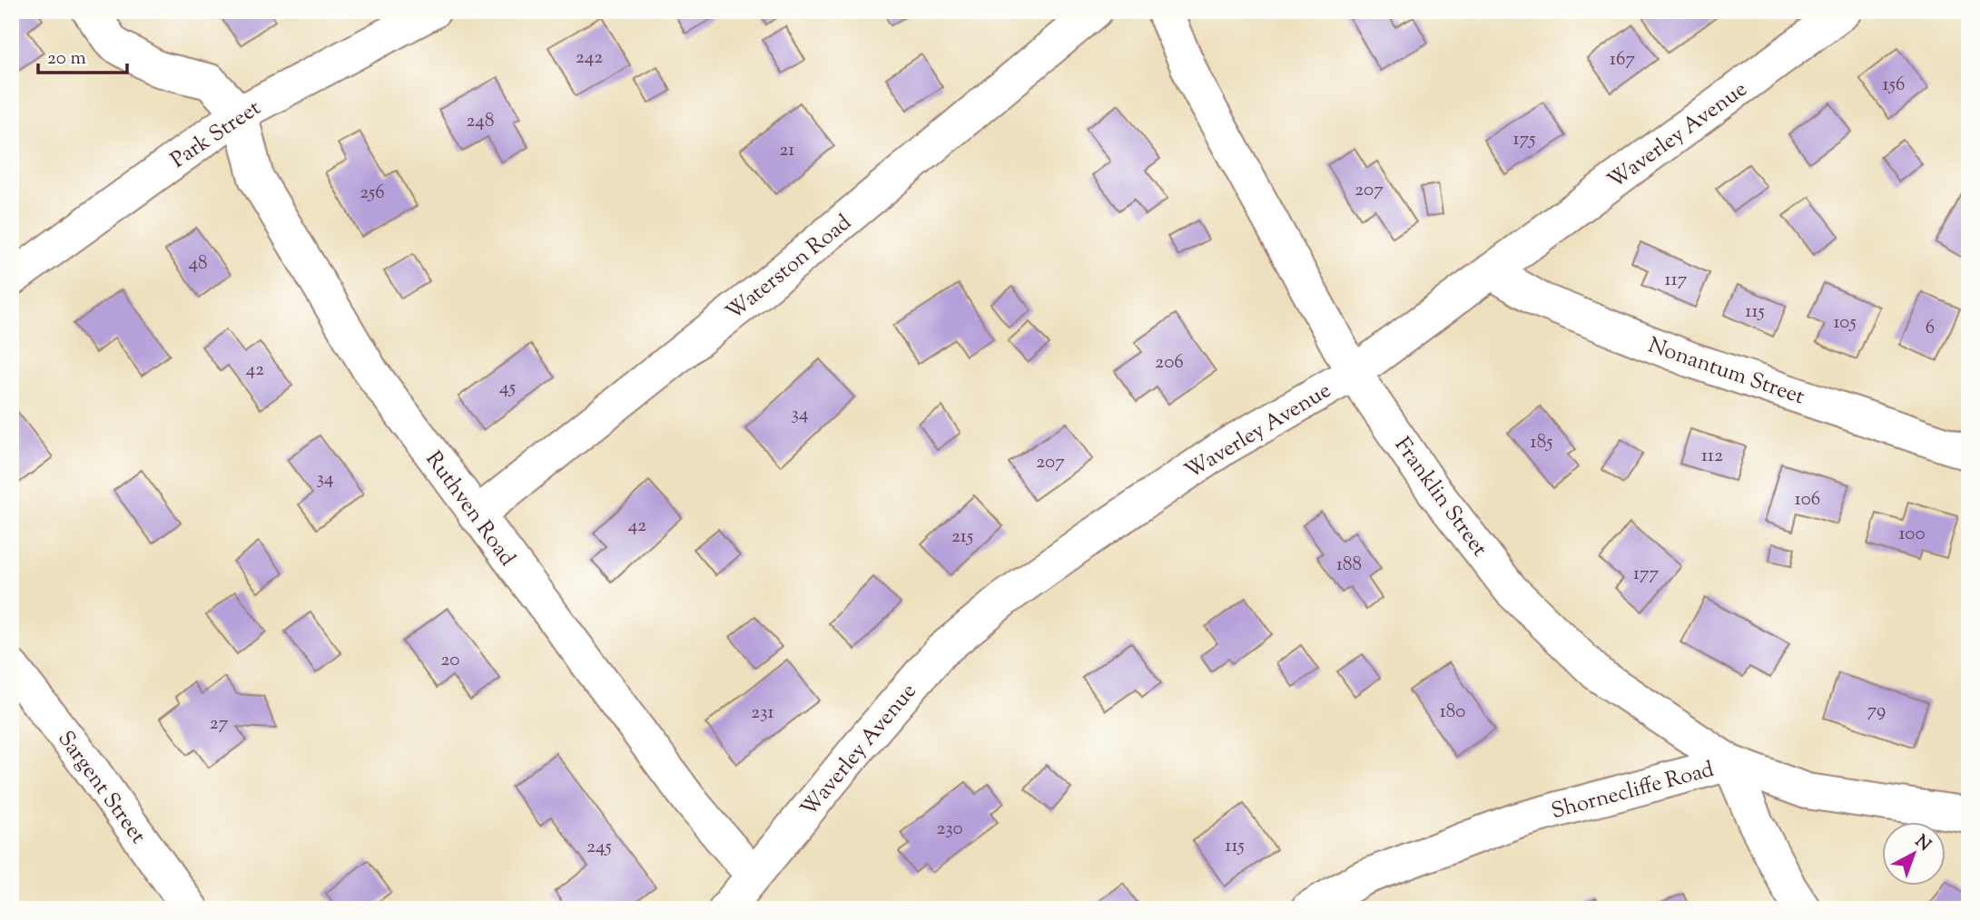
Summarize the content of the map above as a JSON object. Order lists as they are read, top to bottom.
{
  "streets": {
    "street": [
      "Park Street",
      "Waverley Avenue",
      "Waterston Road",
      "Nonantum Street",
      "Franklin Street",
      "Ruthven Road",
      "Sargent Street",
      "Shornecliffe Road"
    ]
  },
  "crossings": [
    ["Park Street", "Ruthven Road"],
    ["Waverley Avenue", "Nonantum Street"],
    ["Waverley Avenue", "Franklin Street"],
    ["Waverley Avenue", "Ruthven Road"],
    ["Waterston Road", "Ruthven Road"],
    ["Franklin Street", "Shornecliffe Road"]
  ],
  "house_numbers": [
    "242",
    "167",
    "156",
    "248",
    "175",
    "21",
    "207",
    "256",
    "48",
    "117",
    "115",
    "105",
    "6",
    "206",
    "42",
    "45",
    "34",
    "185",
    "112",
    "207",
    "34",
    "106",
    "42",
    "100",
    "215",
    "188",
    "177",
    "20",
    "79",
    "180",
    "231",
    "27",
    "230",
    "115",
    "245"
  ],
  "scale_bar": "20 m",
  "north": "top right"
}
